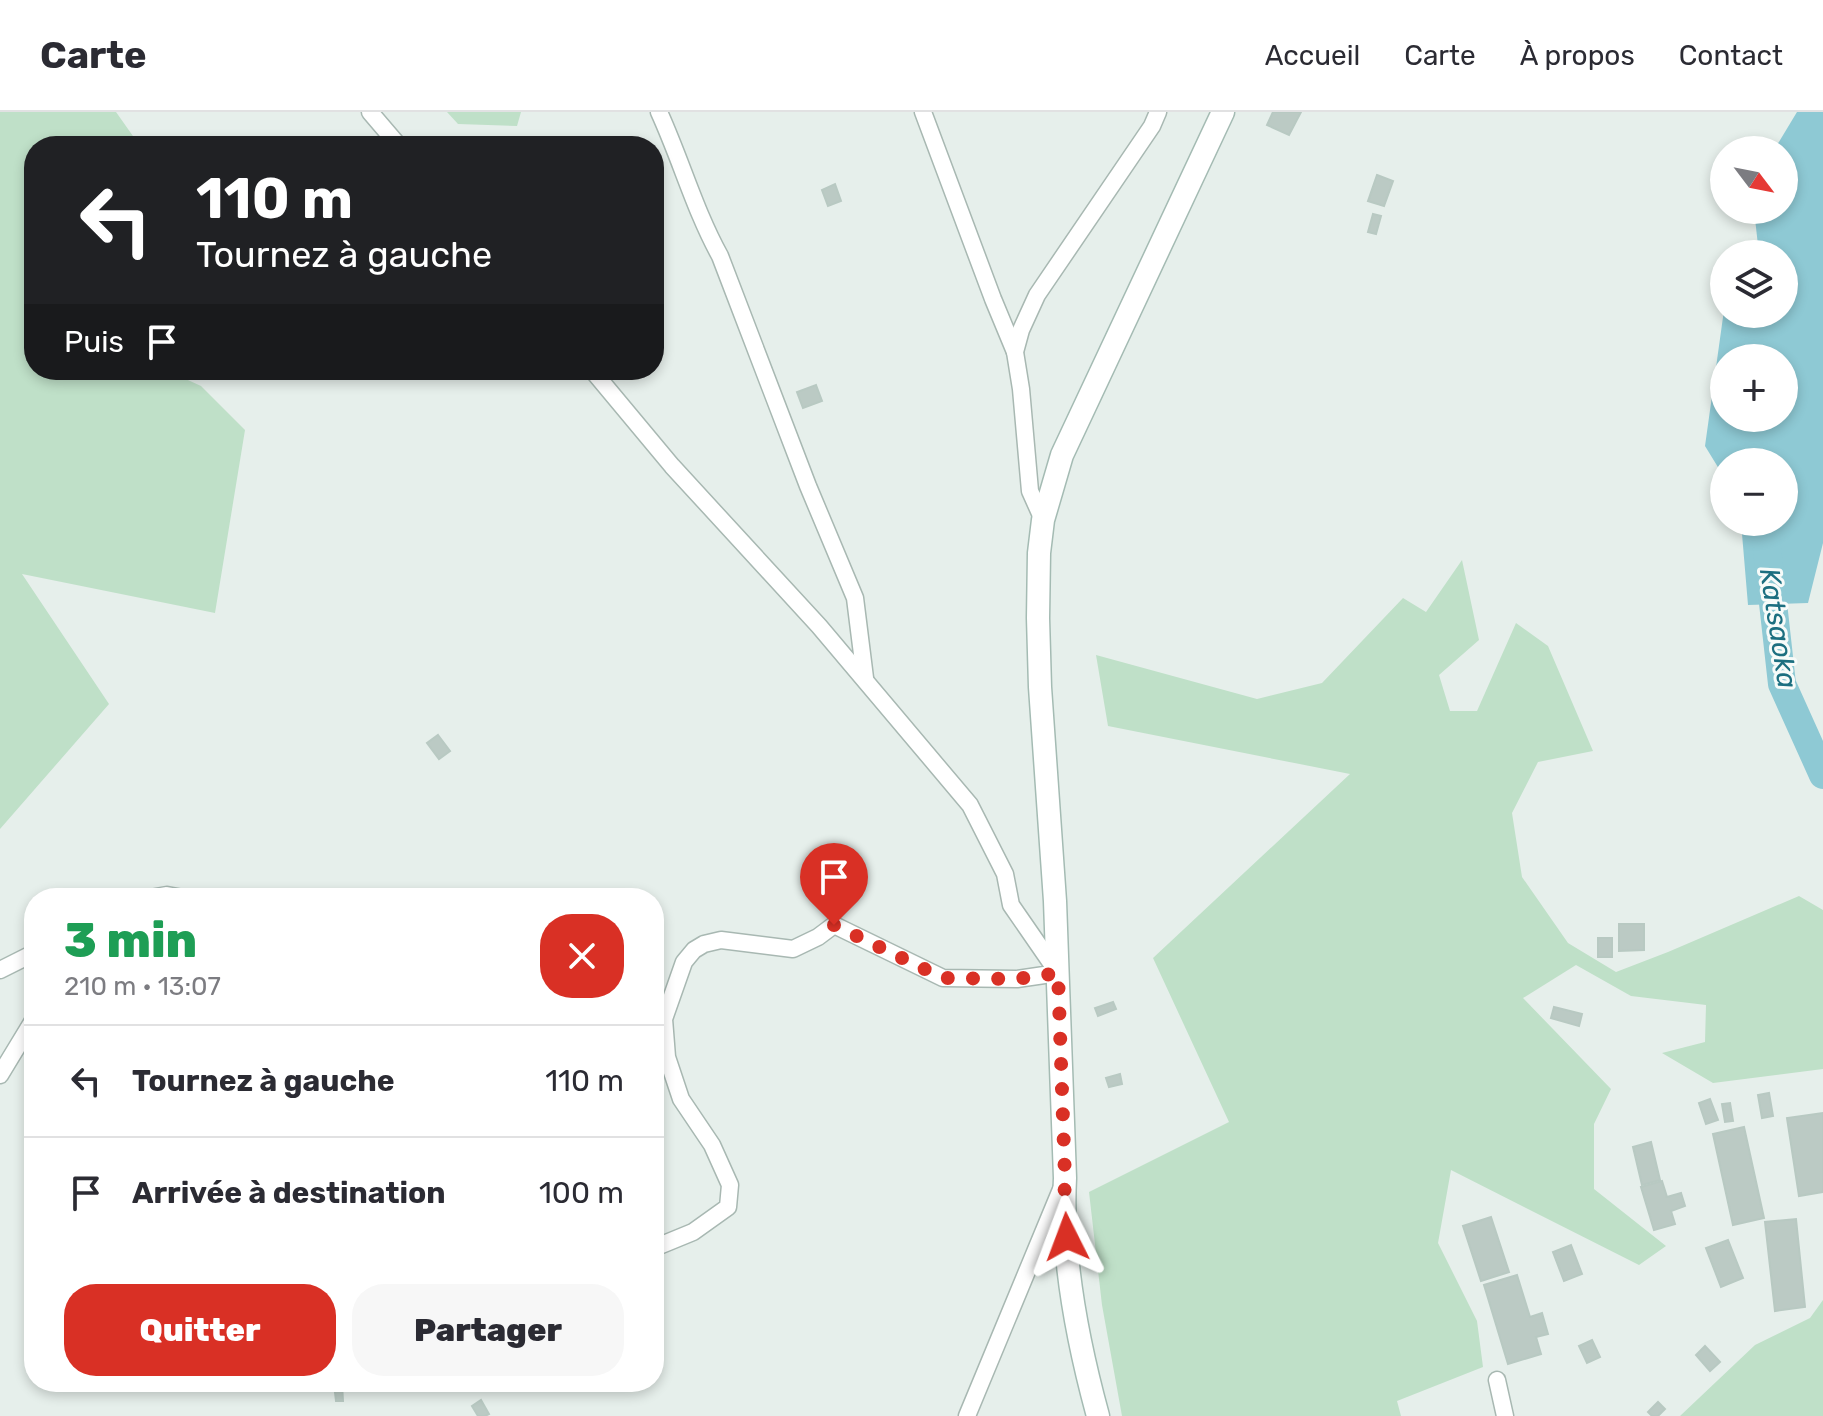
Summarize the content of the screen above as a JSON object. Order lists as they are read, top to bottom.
{
  "water": ["Katsaoka"],
  "north": "bottom right",
  "page": {
    "header": "Carte",
    "nav": [
      "Accueil",
      "Carte",
      "À propos",
      "Contact"
    ],
    "map_buttons": ["+", "−"],
    "turn": ["110 m", "Tournez à gauche"],
    "then": "Puis",
    "heading": ["3 min", "210 m · 13:07"],
    "list": [
      {
        "name": "Tournez à gauche",
        "value": "110 m"
      },
      {
        "name": "Arrivée à destination",
        "value": "100 m"
      }
    ],
    "buttons": ["Quitter", "Partager"]
  }
}
